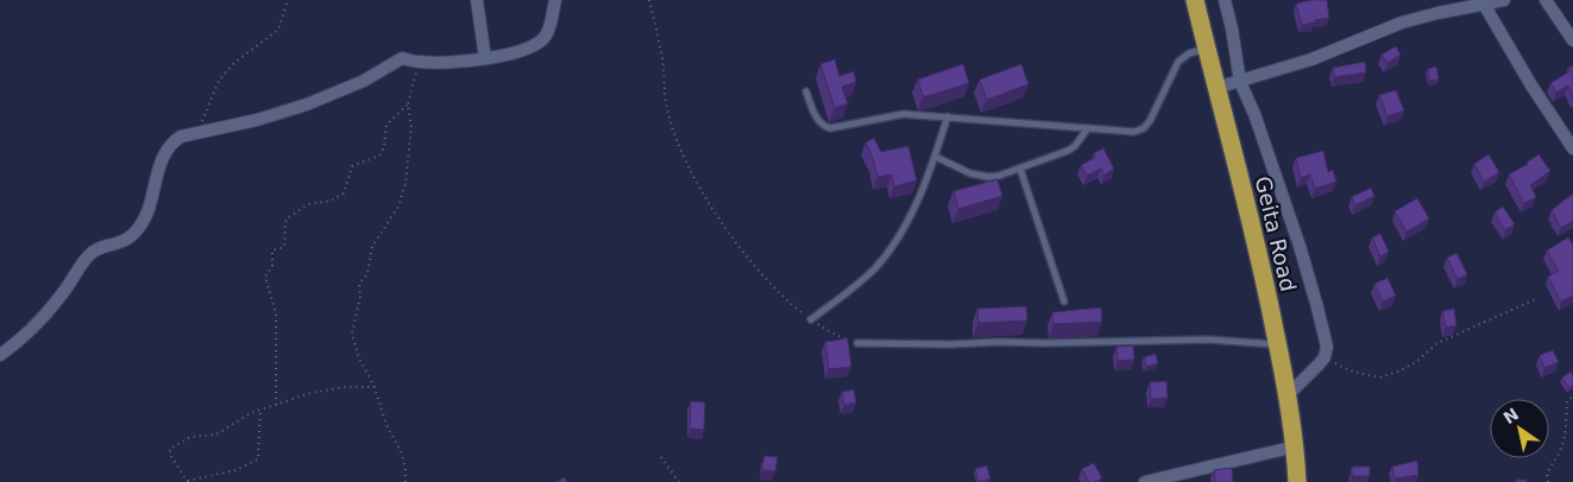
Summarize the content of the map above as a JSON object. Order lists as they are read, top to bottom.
{
  "streets": {
    "highway": ["Geita Road"]
  },
  "north": "top left"
}
